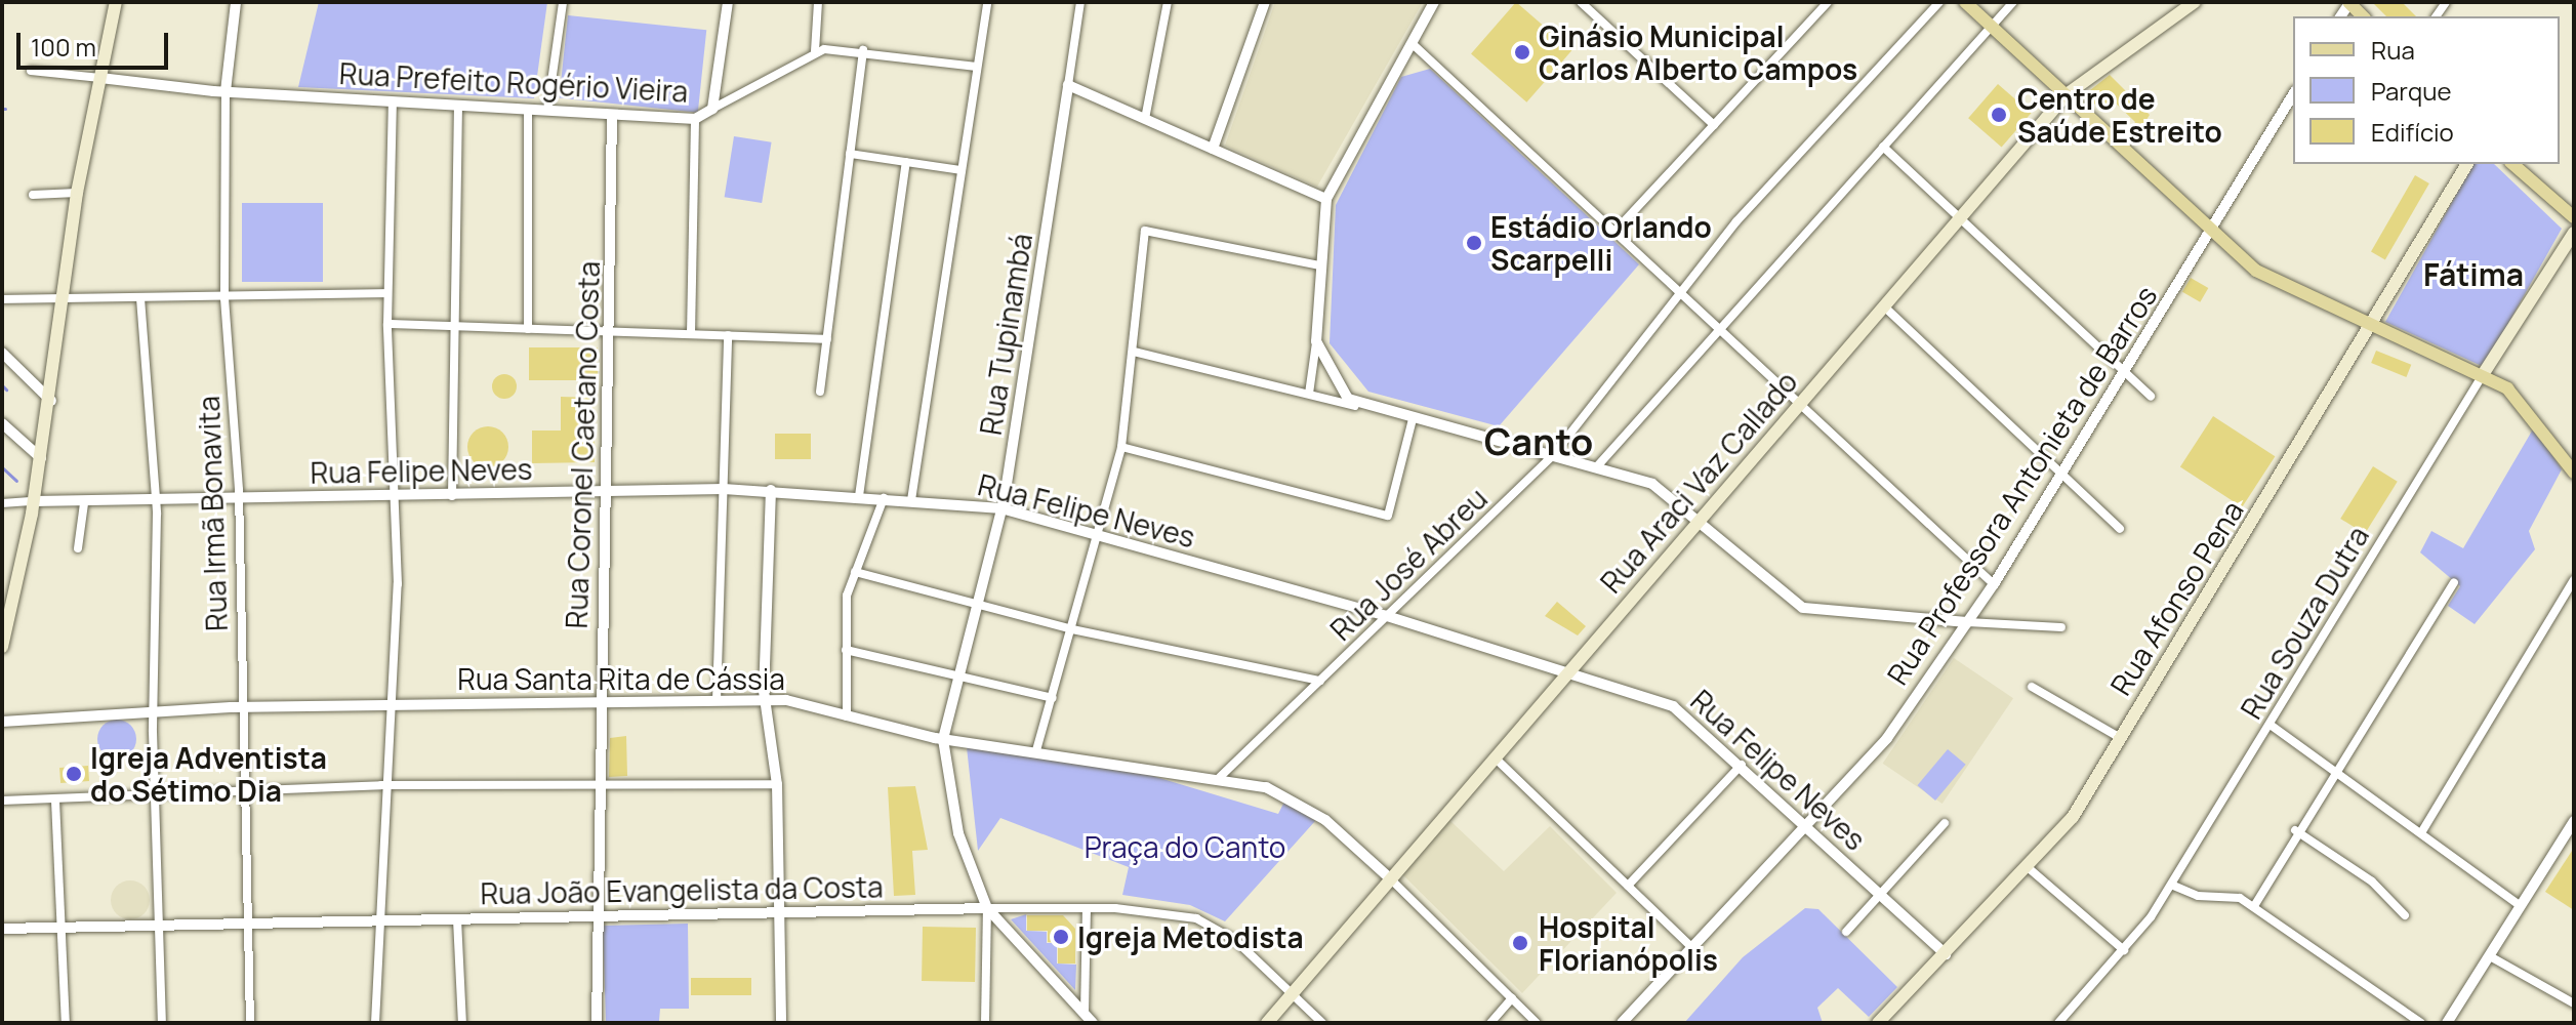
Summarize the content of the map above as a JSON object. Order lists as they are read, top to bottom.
{
  "streets": {
    "main road": ["Rua Araci Vaz Callado", "Rua Afonso Pena", "Rua Souza Dutra"],
    "street": [
      "Rua Prefeito Rogério Vieira",
      "Rua Tupinambá",
      "Rua Coronel Caetano Costa",
      "Rua Felipe Neves",
      "Rua Professora Antonieta de Barros",
      "Rua Irmã Bonavita",
      "Rua José Abreu",
      "Rua Santa Rita de Cássia",
      "Rua João Evangelista da Costa"
    ]
  },
  "crossings": [
    ["Rua Prefeito Rogério Vieira", "Rua Coronel Caetano Costa"],
    ["Rua Prefeito Rogério Vieira", "Rua Irmã Bonavita"],
    ["Rua Tupinambá", "Rua Felipe Neves"],
    ["Rua Tupinambá", "Rua Santa Rita de Cássia"],
    ["Rua Tupinambá", "Rua João Evangelista da Costa"],
    ["Rua Coronel Caetano Costa", "Rua Felipe Neves"],
    ["Rua Coronel Caetano Costa", "Rua Santa Rita de Cássia"],
    ["Rua Coronel Caetano Costa", "Rua João Evangelista da Costa"],
    ["Rua Felipe Neves", "Rua Araci Vaz Callado"],
    ["Rua Felipe Neves", "Rua Professora Antonieta de Barros"],
    ["Rua Felipe Neves", "Rua Irmã Bonavita"],
    ["Rua Felipe Neves", "Rua José Abreu"],
    ["Rua Felipe Neves", "Rua Afonso Pena"],
    ["Rua Araci Vaz Callado", "Rua Santa Rita de Cássia"],
    ["Rua Araci Vaz Callado", "Rua João Evangelista da Costa"],
    ["Rua Irmã Bonavita", "Rua Santa Rita de Cássia"],
    ["Rua Irmã Bonavita", "Rua João Evangelista da Costa"],
    ["Rua José Abreu", "Rua Santa Rita de Cássia"]
  ],
  "districts": ["Fátima", "Canto"],
  "parks": ["Praça do Canto"],
  "places": [
    "Ginásio Municipal Carlos Alberto Campos",
    "Centro de Saúde Estreito",
    "Estádio Orlando Scarpelli",
    "Igreja Adventista do Sétimo Dia",
    "Igreja Metodista",
    "Hospital Florianópolis"
  ],
  "legend": ["Rua", "Parque", "Edifício"],
  "scale_bar": "100 m"
}
